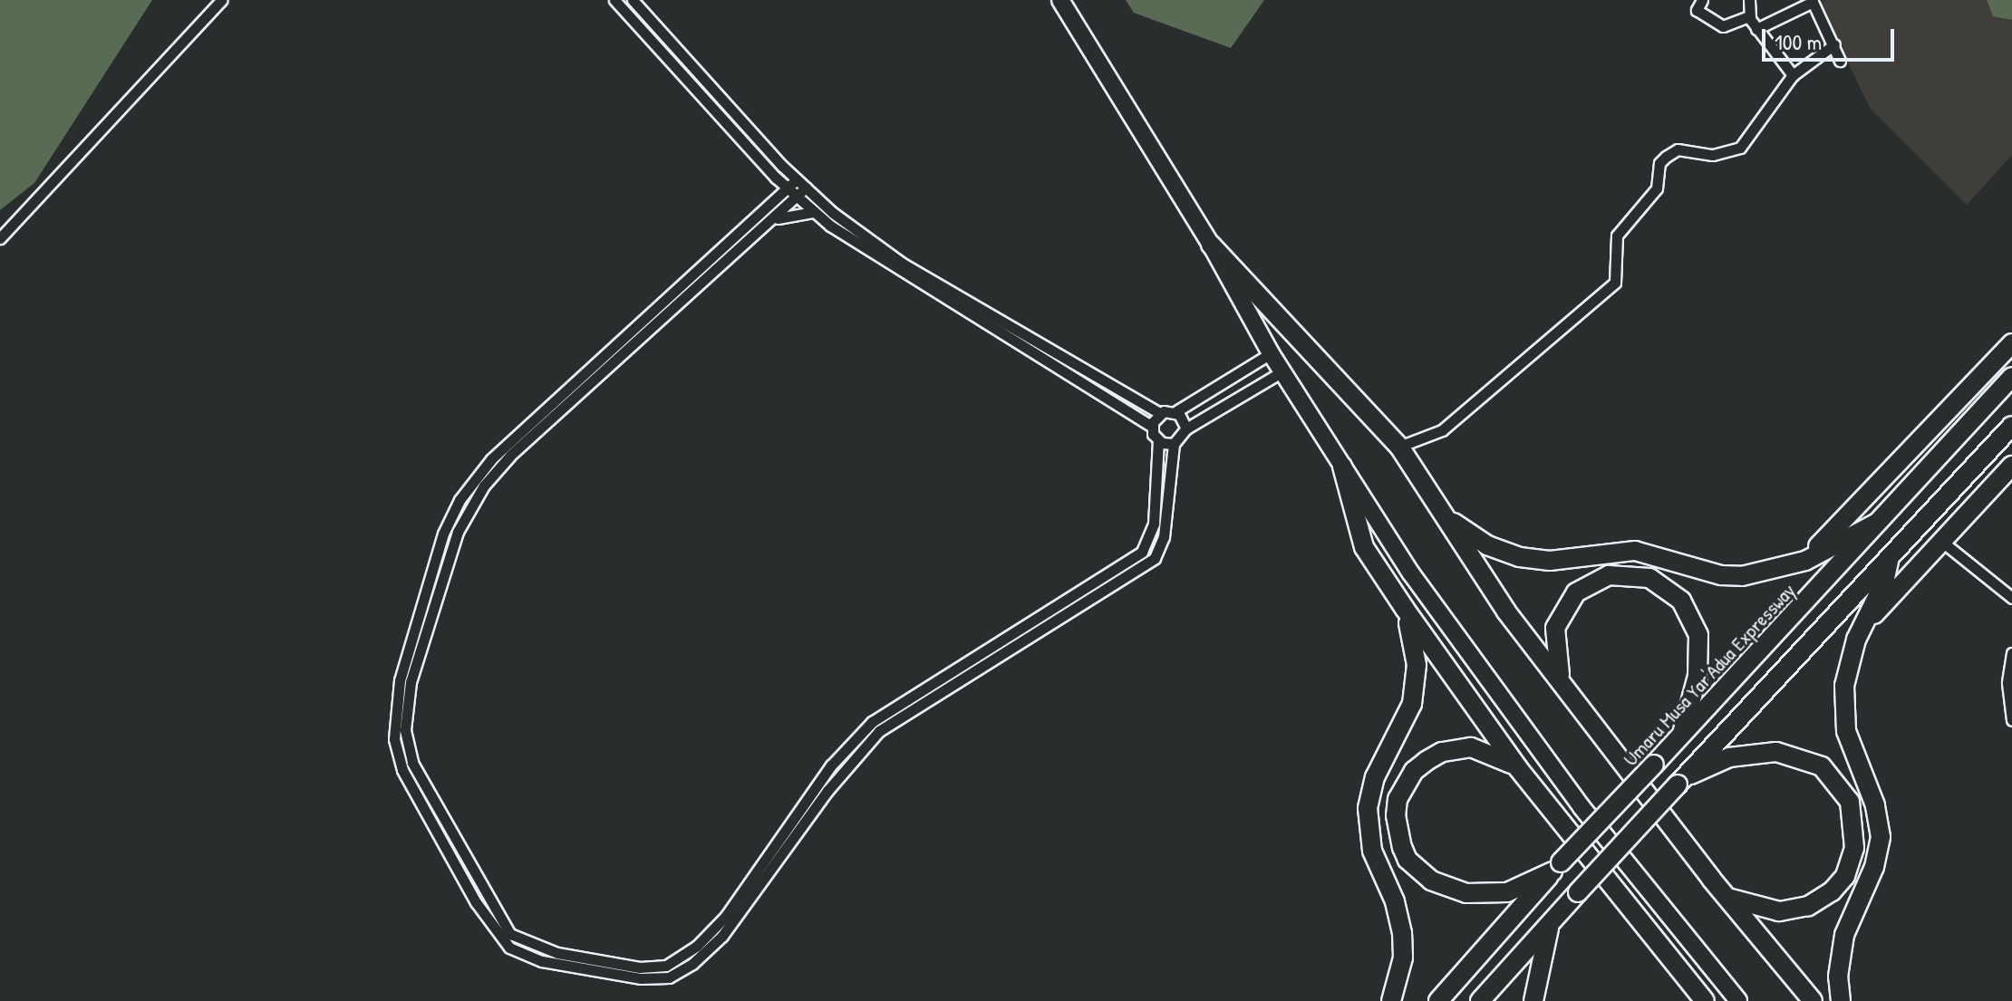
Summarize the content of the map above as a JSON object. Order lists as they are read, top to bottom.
{
  "streets": {
    "highway": ["Umaru Musa Yar'Adua Expressway"]
  },
  "scale_bar": "100 m"
}
